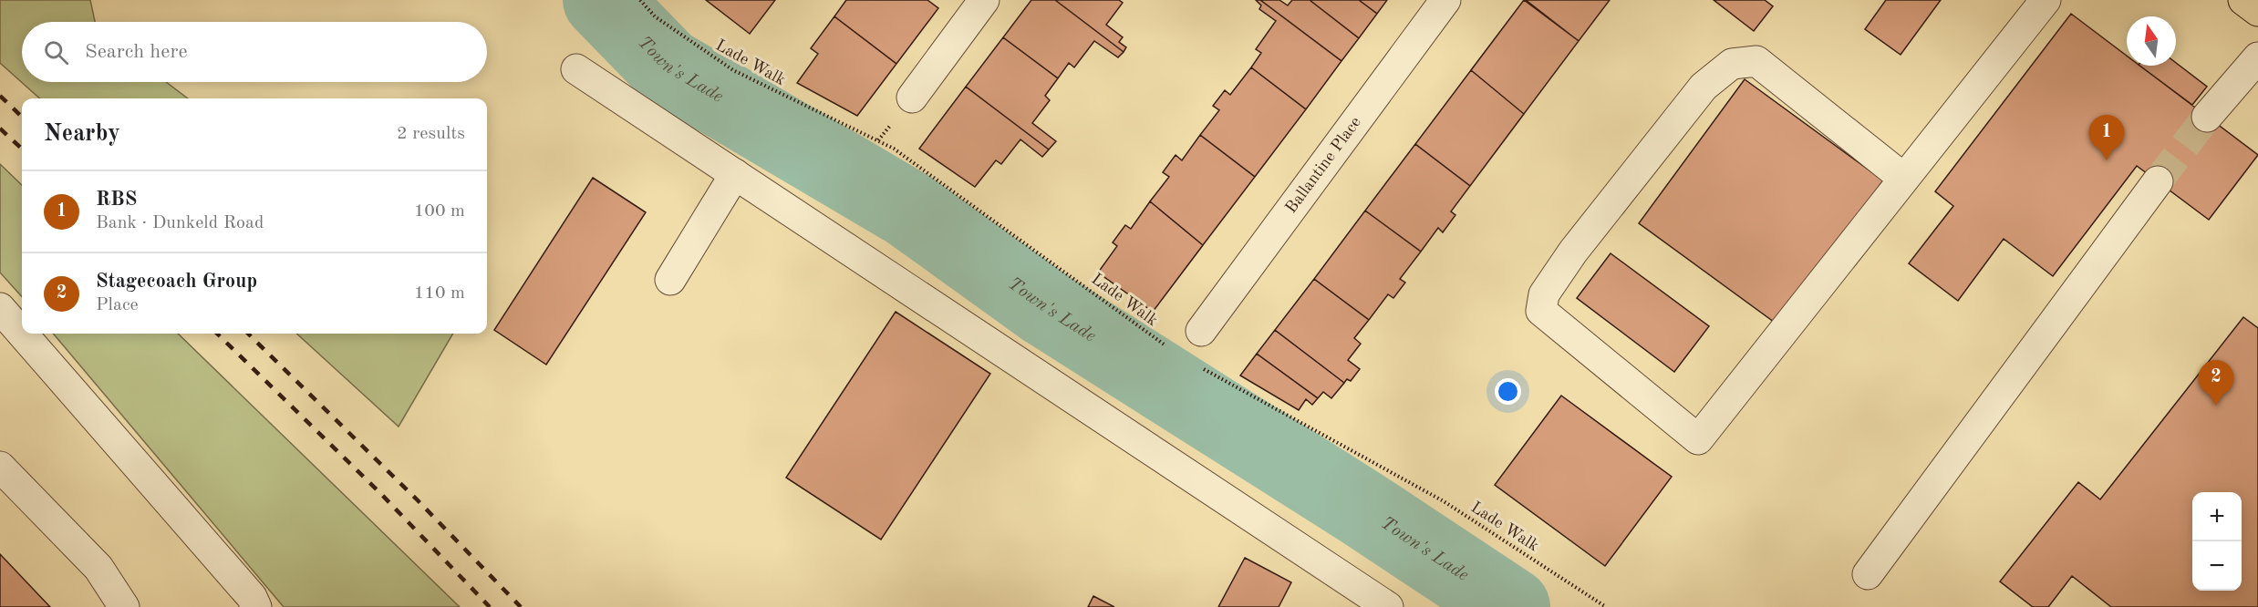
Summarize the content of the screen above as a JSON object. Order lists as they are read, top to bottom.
{
  "streets": {
    "street": ["Ballantine Place"],
    "path": ["Lade Walk"]
  },
  "water": ["Town's Lade"],
  "north": "top",
  "page": {
    "search": "Search here",
    "heading": ["Nearby", "2 results"],
    "pins": ["1", "2"],
    "list": [
      {
        "mark": "1",
        "name": "RBS",
        "note": "Bank · Dunkeld Road",
        "value": "100 m"
      },
      {
        "mark": "2",
        "name": "Stagecoach Group",
        "note": "Place",
        "value": "110 m"
      }
    ],
    "map_buttons": ["+", "−"]
  }
}
